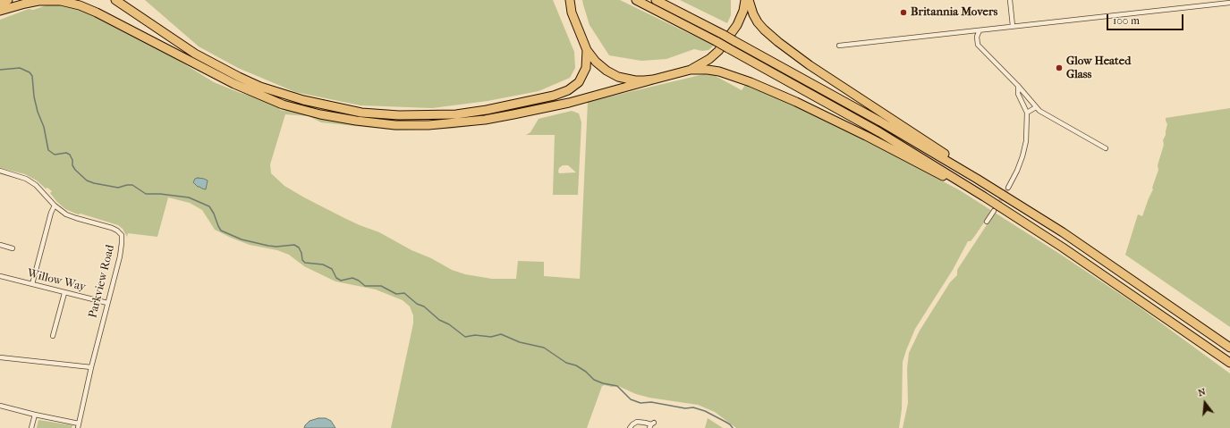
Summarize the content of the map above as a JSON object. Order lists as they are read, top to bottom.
{
  "streets": {
    "street": ["Willow Way", "Parkview Road"]
  },
  "crossings": [
    ["Willow Way", "Parkview Road"]
  ],
  "places": ["Britannia Movers", "Glow Heated Glass"],
  "scale_bar": "100 m",
  "north": "top"
}
